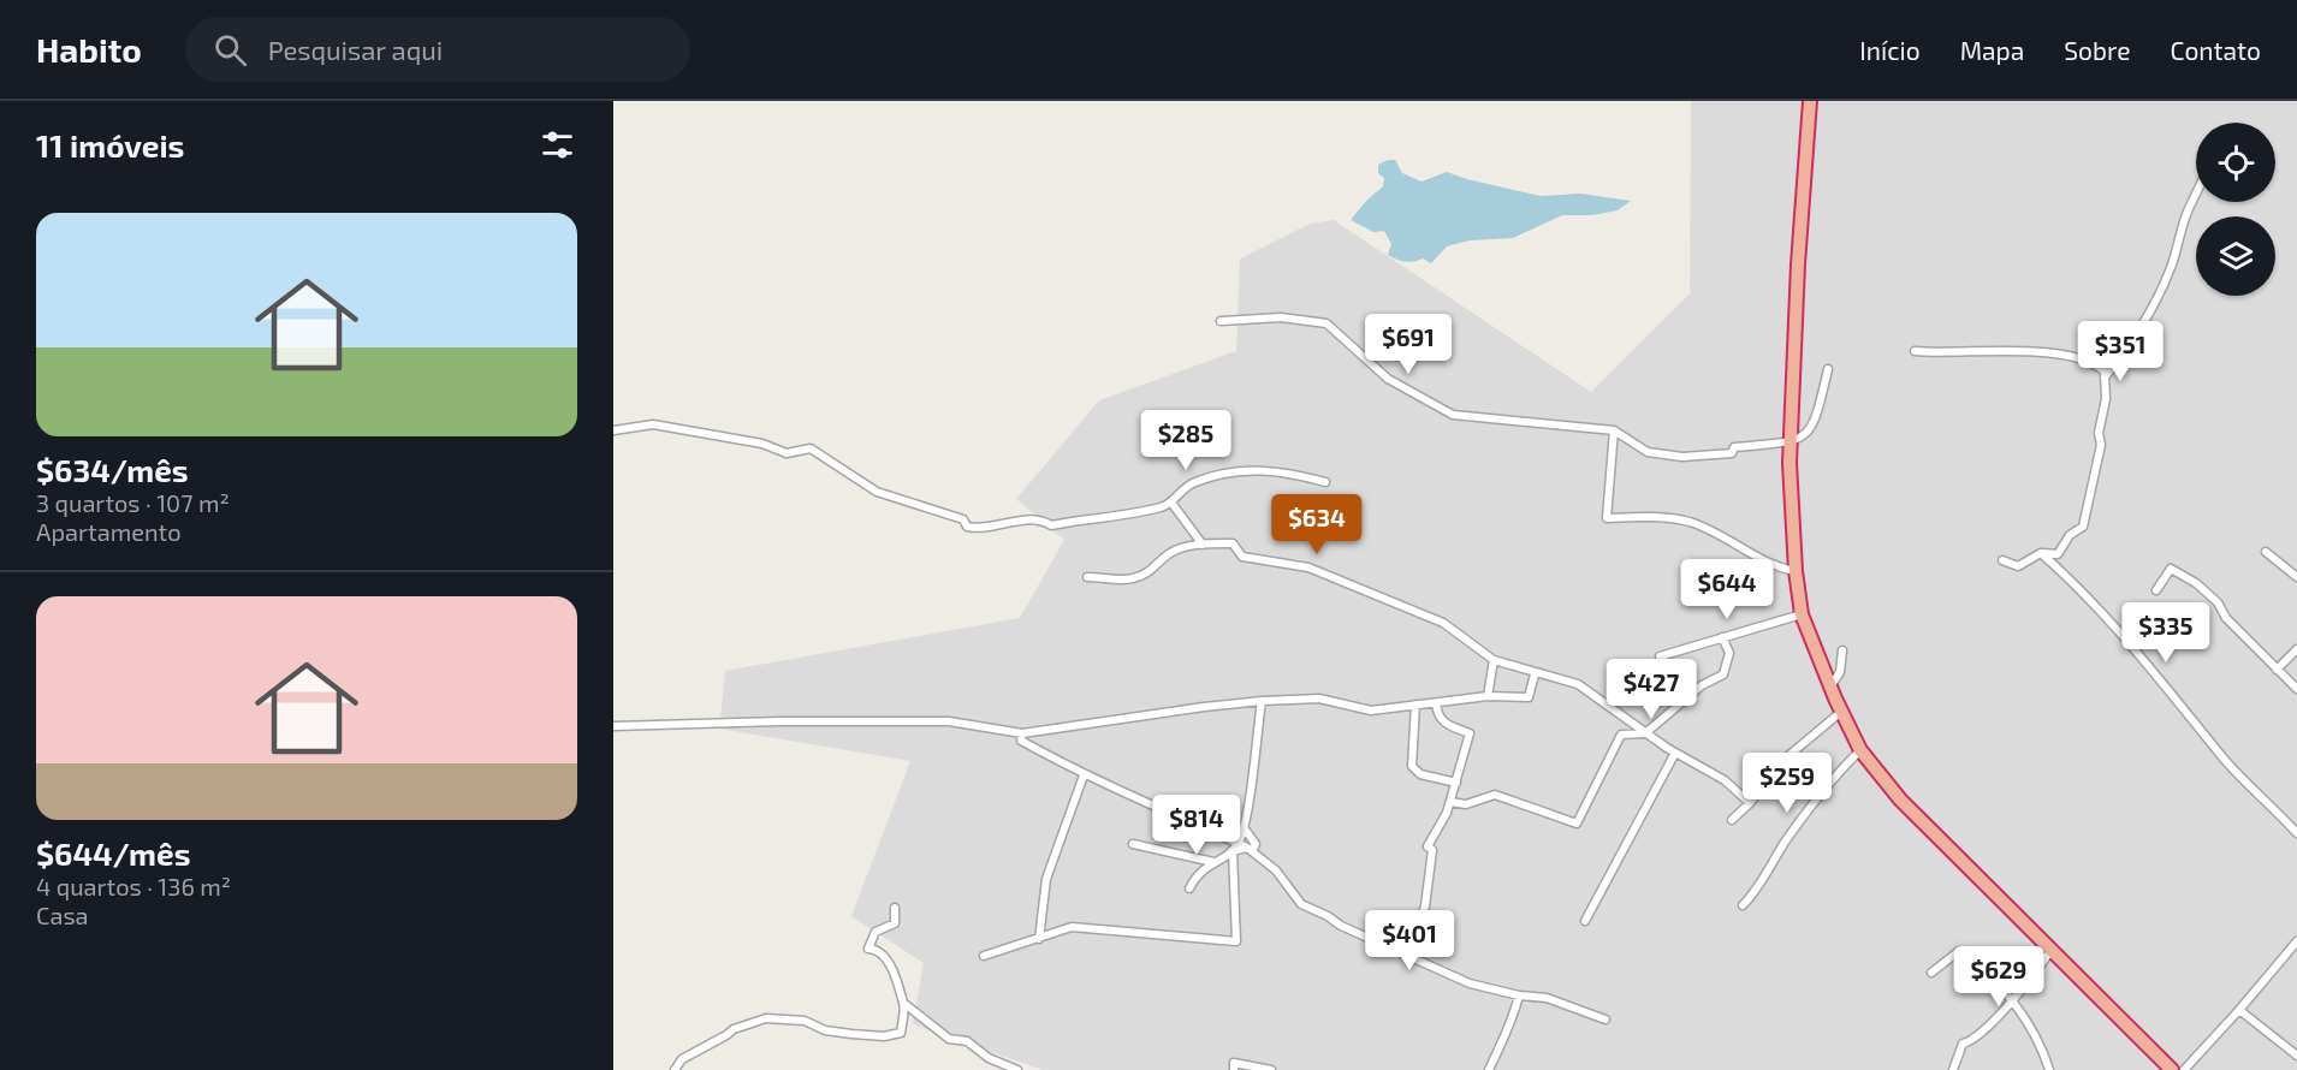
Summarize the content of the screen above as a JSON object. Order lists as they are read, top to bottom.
{
  "page": {
    "header": "Habito",
    "search": "Pesquisar aqui",
    "nav": [
      "Início",
      "Mapa",
      "Sobre",
      "Contato"
    ],
    "heading": "11 imóveis",
    "list": [
      {
        "name": "$634/mês",
        "note": "3 quartos · 107 m² · Apartamento"
      },
      {
        "name": "$644/mês",
        "note": "4 quartos · 136 m² · Casa"
      }
    ],
    "price": [
      "$691",
      "$351",
      "$285",
      "$634",
      "$644",
      "$335",
      "$427",
      "$259",
      "$814",
      "$401",
      "$629"
    ]
  }
}
